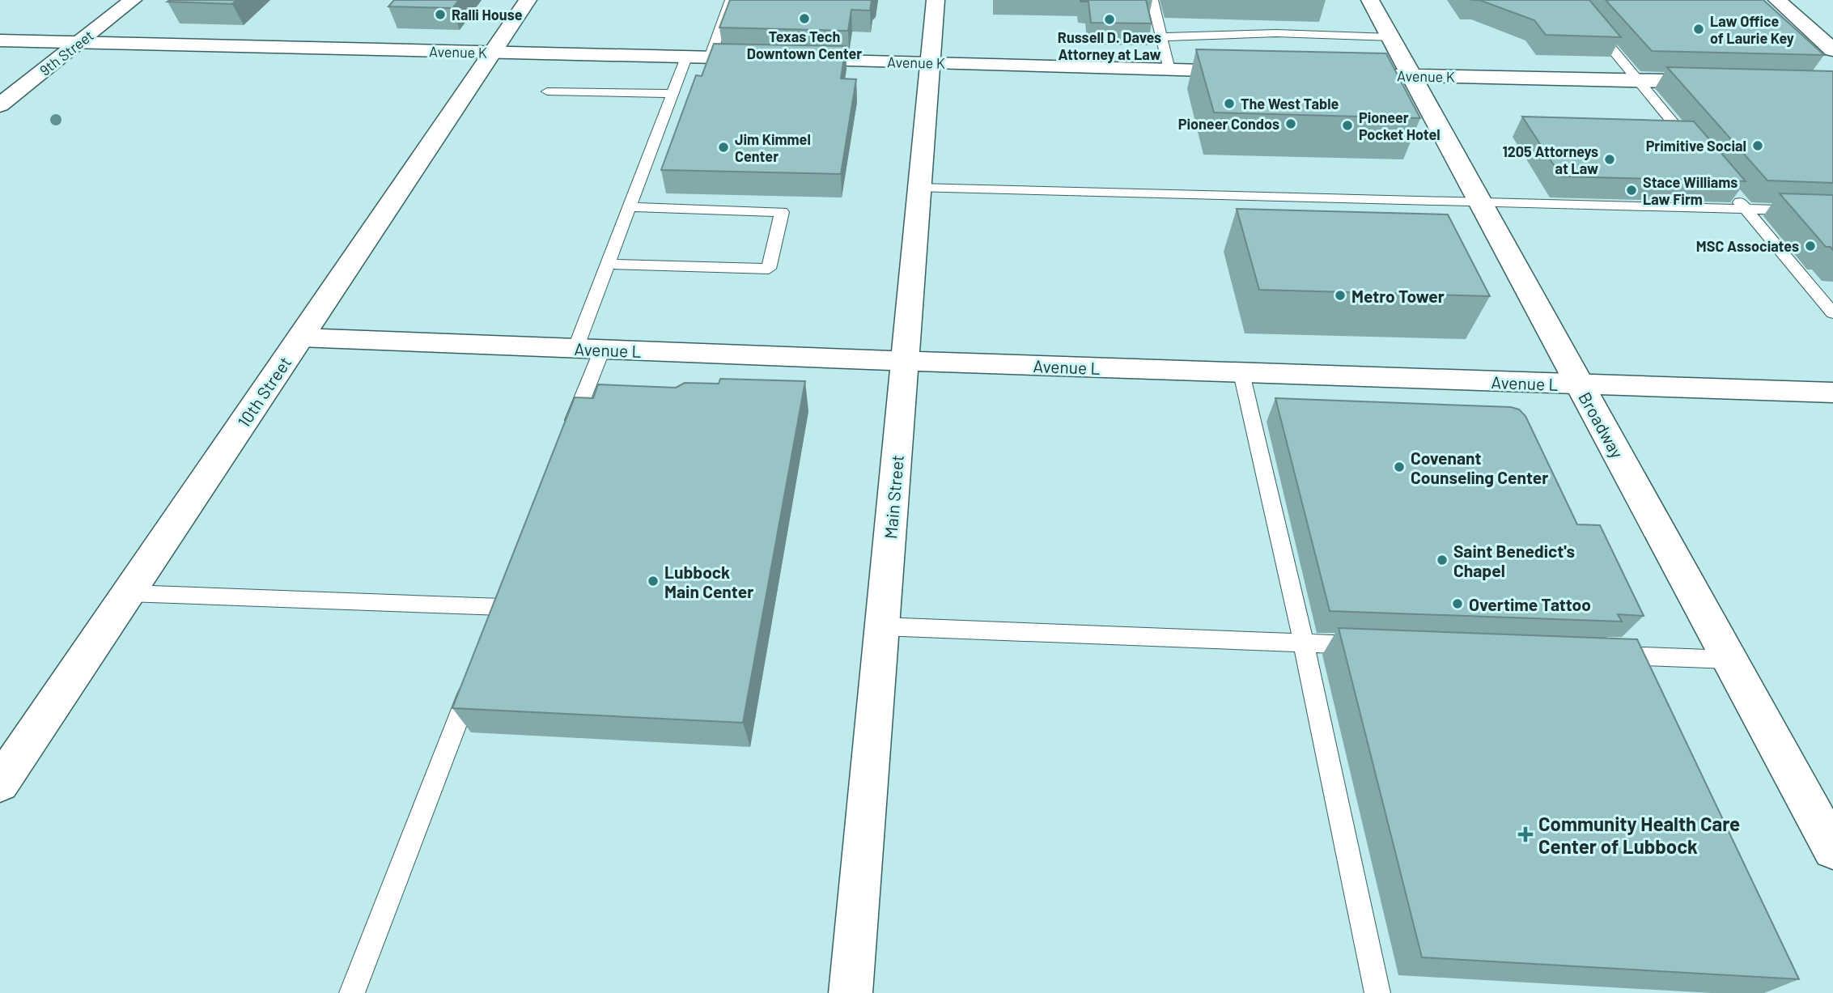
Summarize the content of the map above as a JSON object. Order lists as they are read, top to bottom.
{
  "streets": {
    "street": [
      "Avenue K",
      "9th Street",
      "Avenue L",
      "10th Street",
      "Broadway",
      "Main Street"
    ]
  },
  "crossings": [
    ["Avenue K", "9th Street"],
    ["Avenue K", "10th Street"],
    ["Avenue K", "Broadway"],
    ["Avenue K", "Main Street"],
    ["Avenue L", "10th Street"],
    ["Avenue L", "Broadway"],
    ["Avenue L", "Main Street"]
  ],
  "places": {
    "other": [
      "Ralli House",
      "Texas Tech Downtown Center",
      "Russell D. Daves Attorney at Law",
      "Law Office of Laurie Key",
      "The West Table",
      "Pioneer Condos",
      "Pioneer Pocket Hotel",
      "Primitive Social",
      "Jim Kimmel Center",
      "1205 Attorneys at Law",
      "Stace Williams Law Firm",
      "MSC Associates",
      "Metro Tower",
      "Covenant Counseling Center",
      "Saint Benedict's Chapel",
      "Lubbock Main Center",
      "Overtime Tattoo"
    ],
    "health": ["Community Health Care Center of Lubbock"]
  }
}
